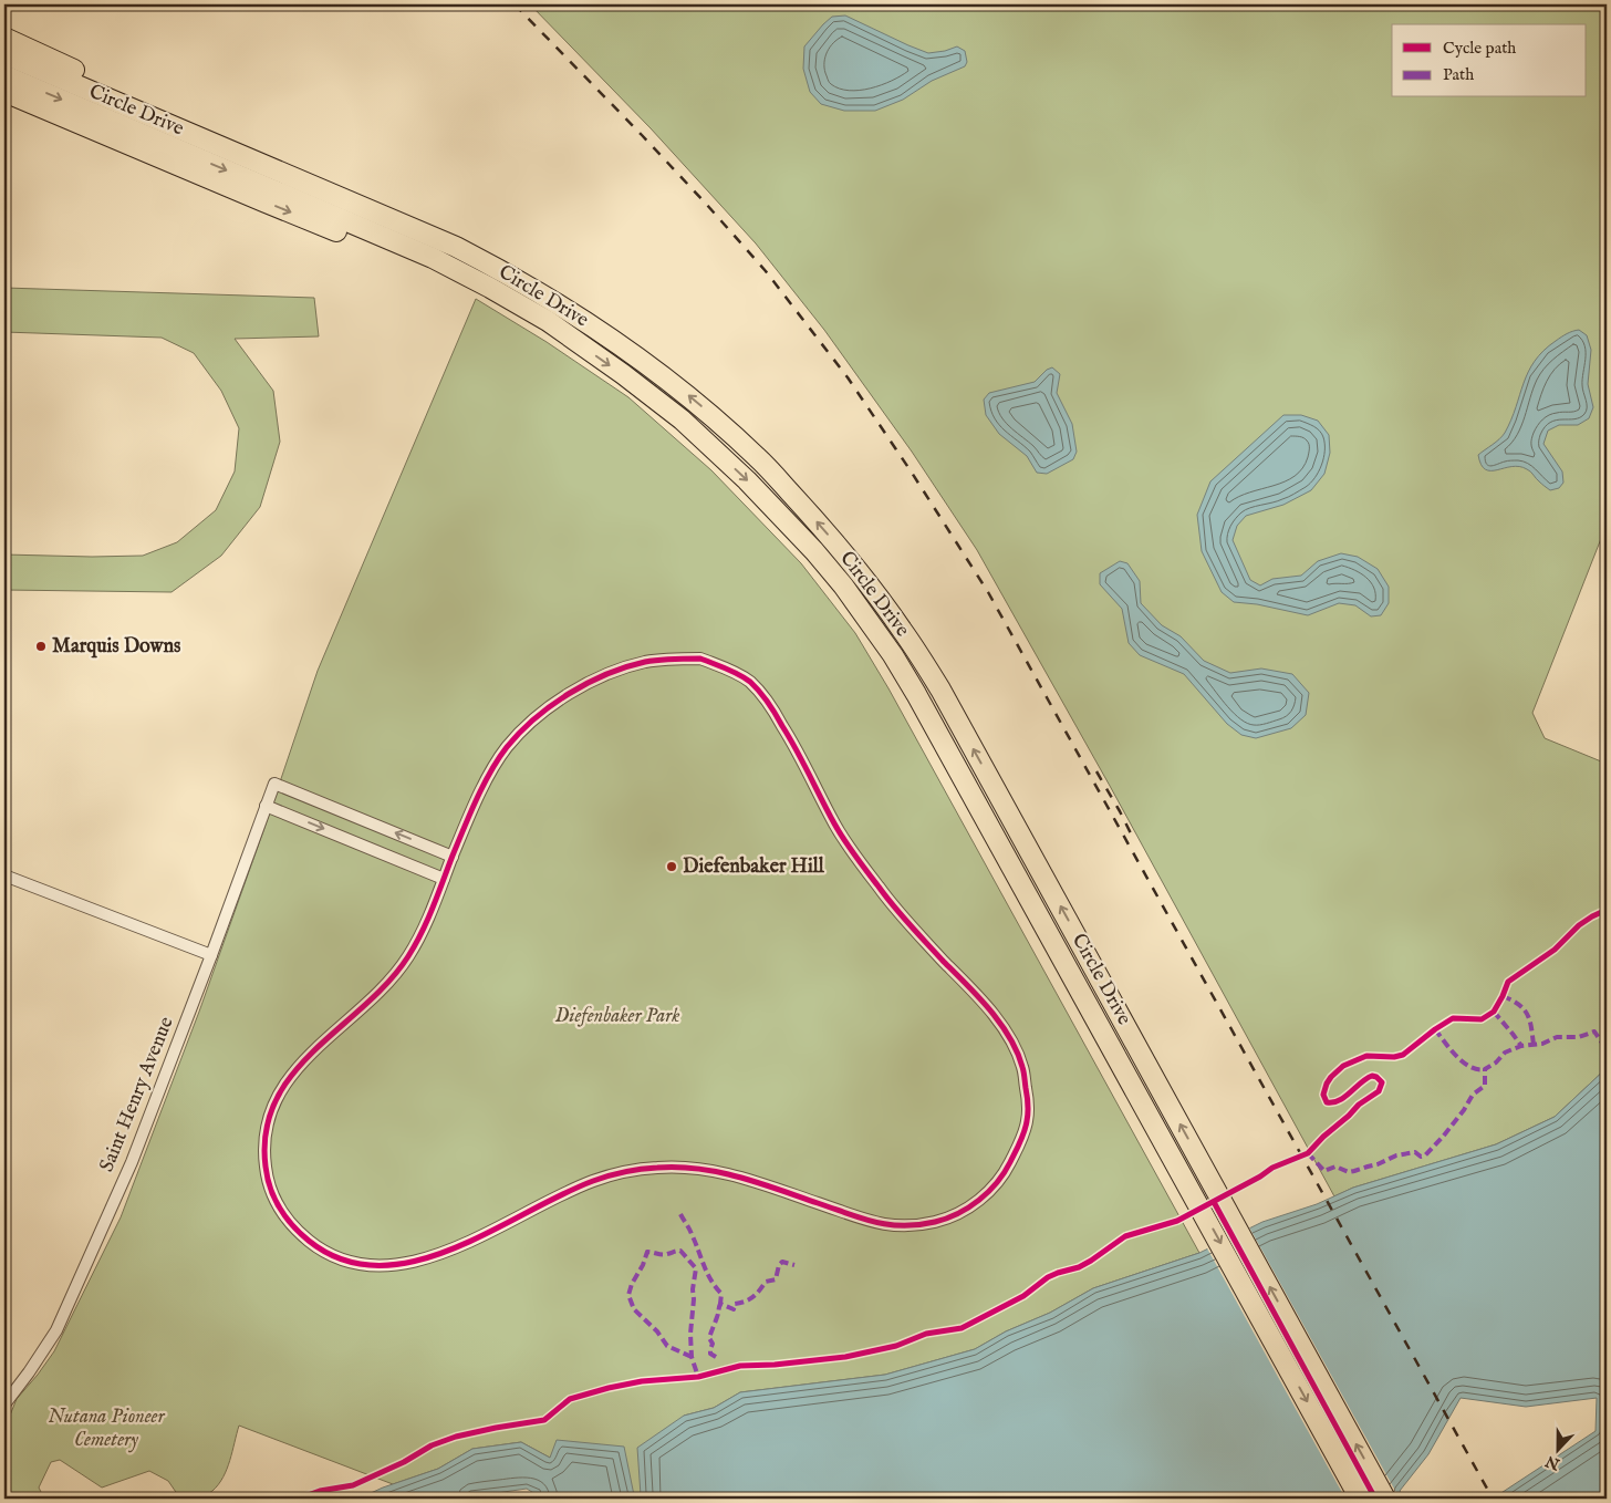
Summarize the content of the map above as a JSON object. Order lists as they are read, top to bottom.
{
  "streets": {
    "highway": ["Circle Drive"],
    "street": ["Saint Henry Avenue"]
  },
  "parks": ["Diefenbaker Park", "Nutana Pioneer Cemetery"],
  "places": ["Marquis Downs", "Diefenbaker Hill"],
  "legend": ["Cycle path", "Path"],
  "north": "bottom"
}
